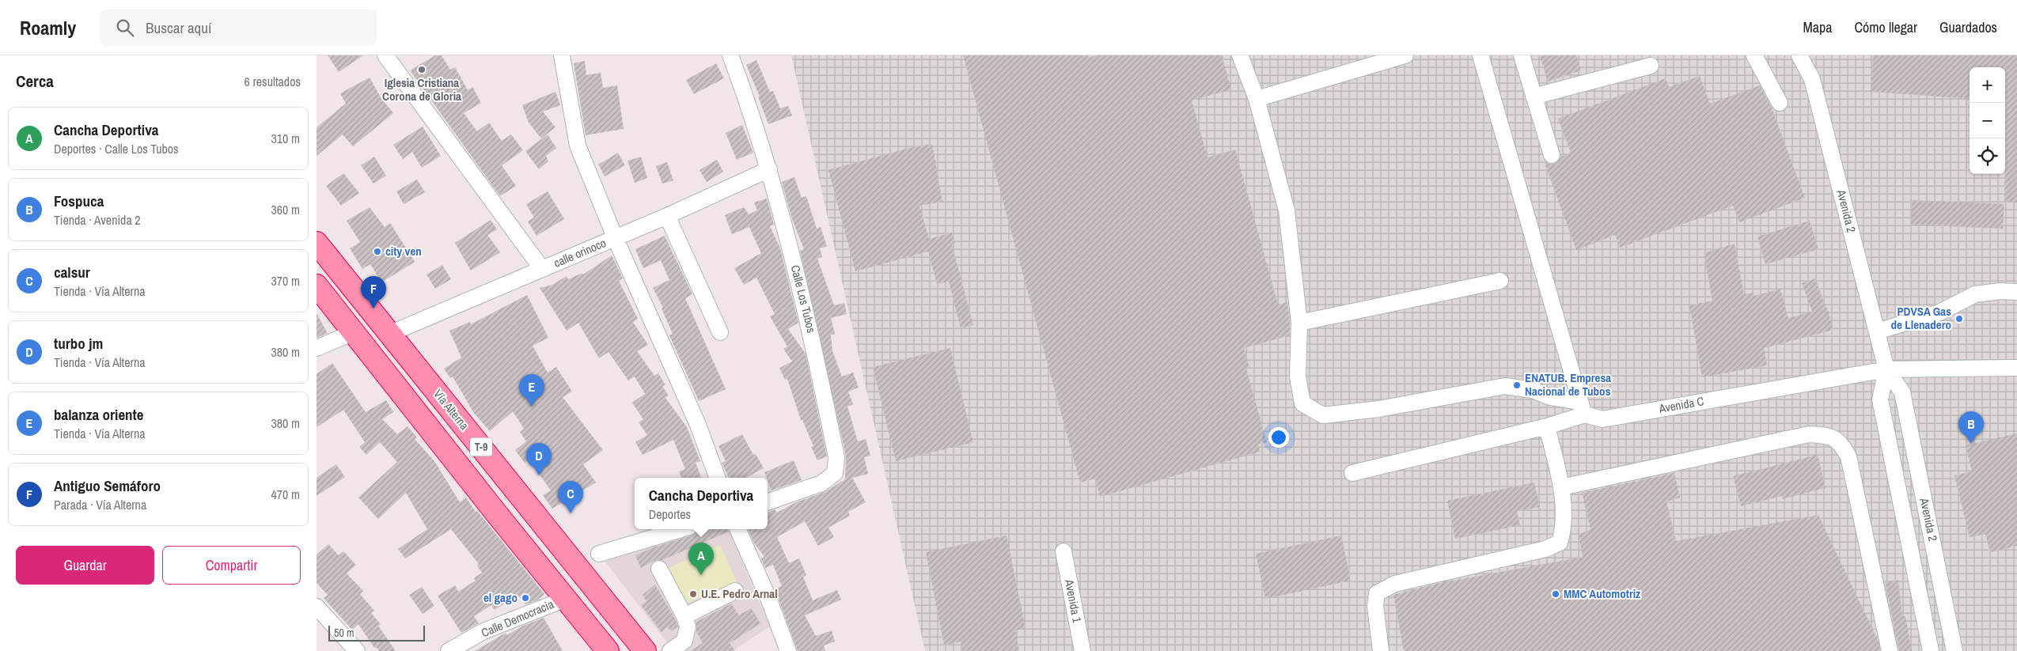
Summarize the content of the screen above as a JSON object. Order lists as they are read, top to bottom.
{
  "streets": {
    "highway": ["Vía Alterna", "T-9"],
    "street": [
      "Avenida 2",
      "calle orinoco",
      "Calle Los Tubos",
      "Avenida C",
      "Avenida 1",
      "Calle Democracia"
    ]
  },
  "crossings": [
    ["Avenida 2", "Avenida C"],
    ["calle orinoco", "Calle Los Tubos"],
    ["calle orinoco", "Vía Alterna"],
    ["T-9", "Calle Democracia"]
  ],
  "places": [
    "Iglesia Cristiana Corona de Gloria",
    "city ven",
    "PDVSA Gas de Llenadero",
    "ENATUB. Empresa Nacional de Tubos",
    "U.E. Pedro Arnal",
    "MMC Automotriz",
    "el gago"
  ],
  "scale_bar": "50 m",
  "page": {
    "header": "Roamly",
    "search": "Buscar aquí",
    "nav": ["Mapa", "Cómo llegar", "Guardados"],
    "heading": ["Cerca", "6 resultados"],
    "map_buttons": ["+", "−"],
    "list": [
      {
        "mark": "A",
        "name": "Cancha Deportiva",
        "note": "Deportes · Calle Los Tubos",
        "value": "310 m"
      },
      {
        "mark": "B",
        "name": "Fospuca",
        "note": "Tienda · Avenida 2",
        "value": "360 m"
      },
      {
        "mark": "C",
        "name": "calsur",
        "note": "Tienda · Vía Alterna",
        "value": "370 m"
      },
      {
        "mark": "D",
        "name": "turbo jm",
        "note": "Tienda · Vía Alterna",
        "value": "380 m"
      },
      {
        "mark": "E",
        "name": "balanza oriente",
        "note": "Tienda · Vía Alterna",
        "value": "380 m"
      },
      {
        "mark": "F",
        "name": "Antiguo Semáforo",
        "note": "Parada · Vía Alterna",
        "value": "470 m"
      }
    ],
    "pins": [
      "F",
      "E",
      "B",
      "D",
      "C",
      "A"
    ],
    "popup": ["Cancha Deportiva", "Deportes"],
    "buttons": ["Guardar", "Compartir"],
    "scale": "50 m"
  }
}
